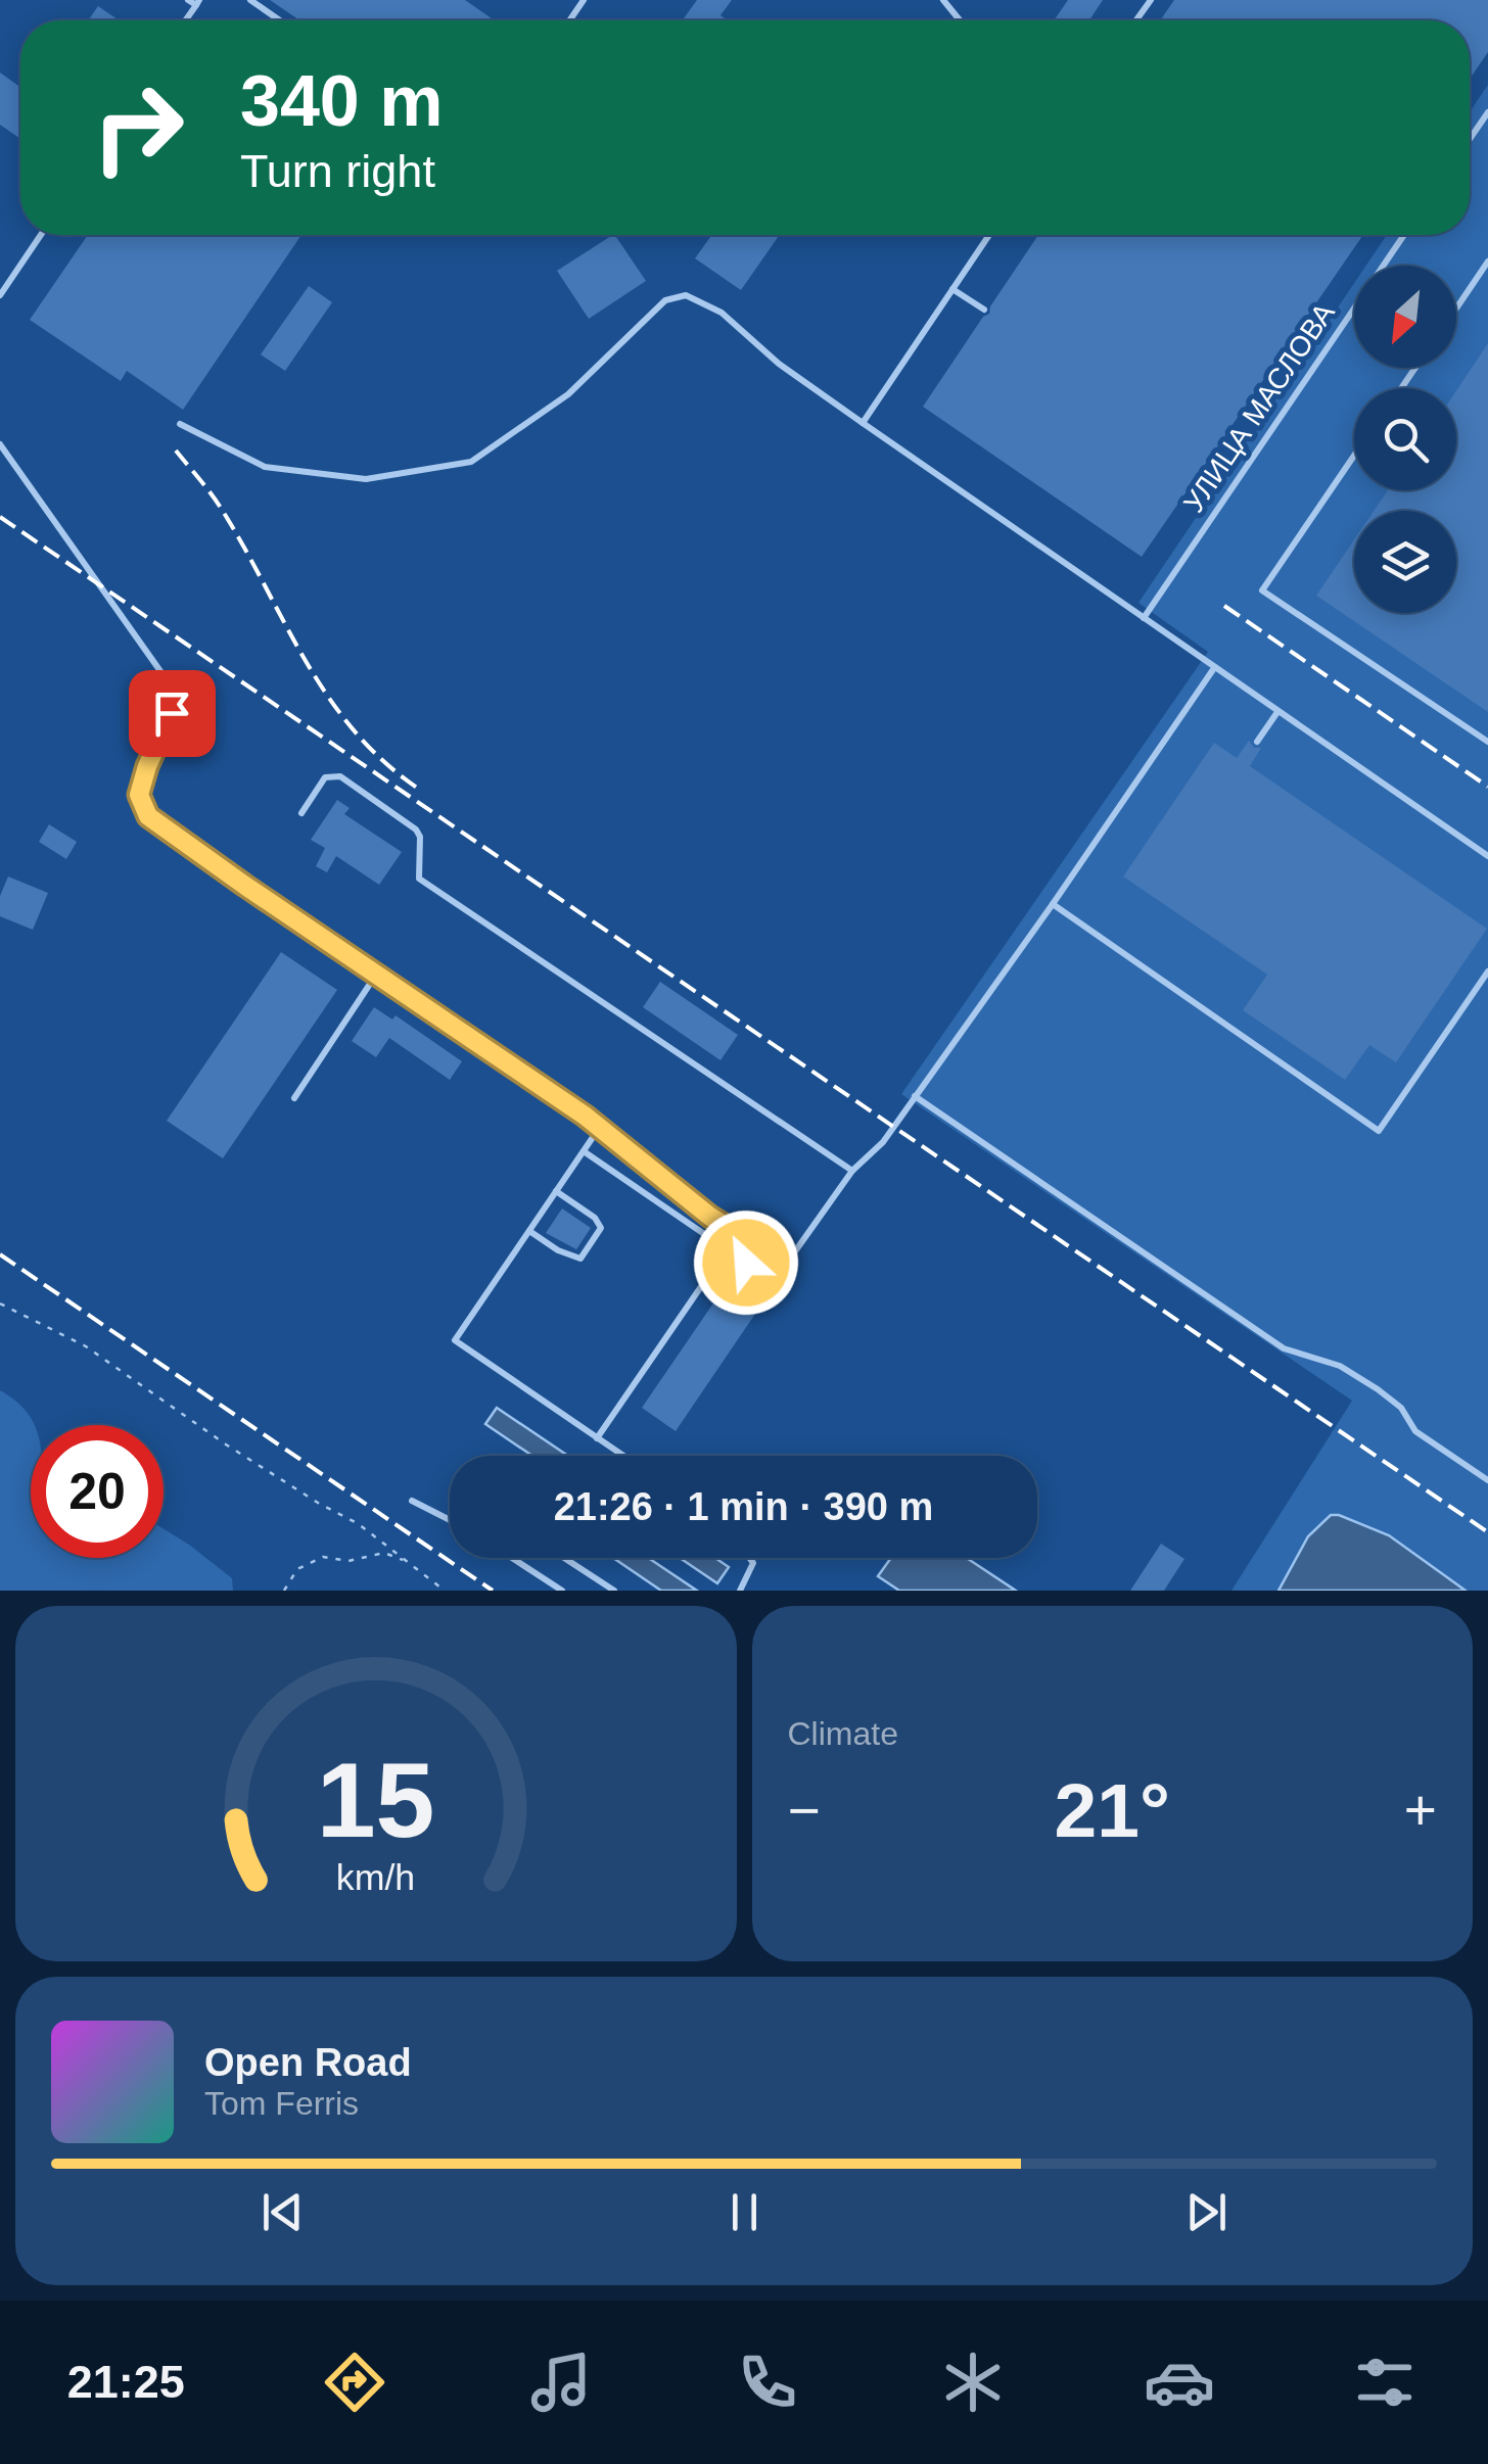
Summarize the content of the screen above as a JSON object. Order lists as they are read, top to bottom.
{
  "streets": {
    "lane": ["УЛИЦА МАСЛОВА"]
  },
  "north": "bottom left",
  "page": {
    "turn": ["340 m", "Turn right"],
    "limit": "20",
    "trip": "21:26 · 1 min · 390 m",
    "tile": "Climate",
    "heat": ["−", "21°", "+"],
    "song": ["Open Road", "Tom Ferris"],
    "tabs": "21:25",
    "gauge": ["15", "km/h"]
  }
}
